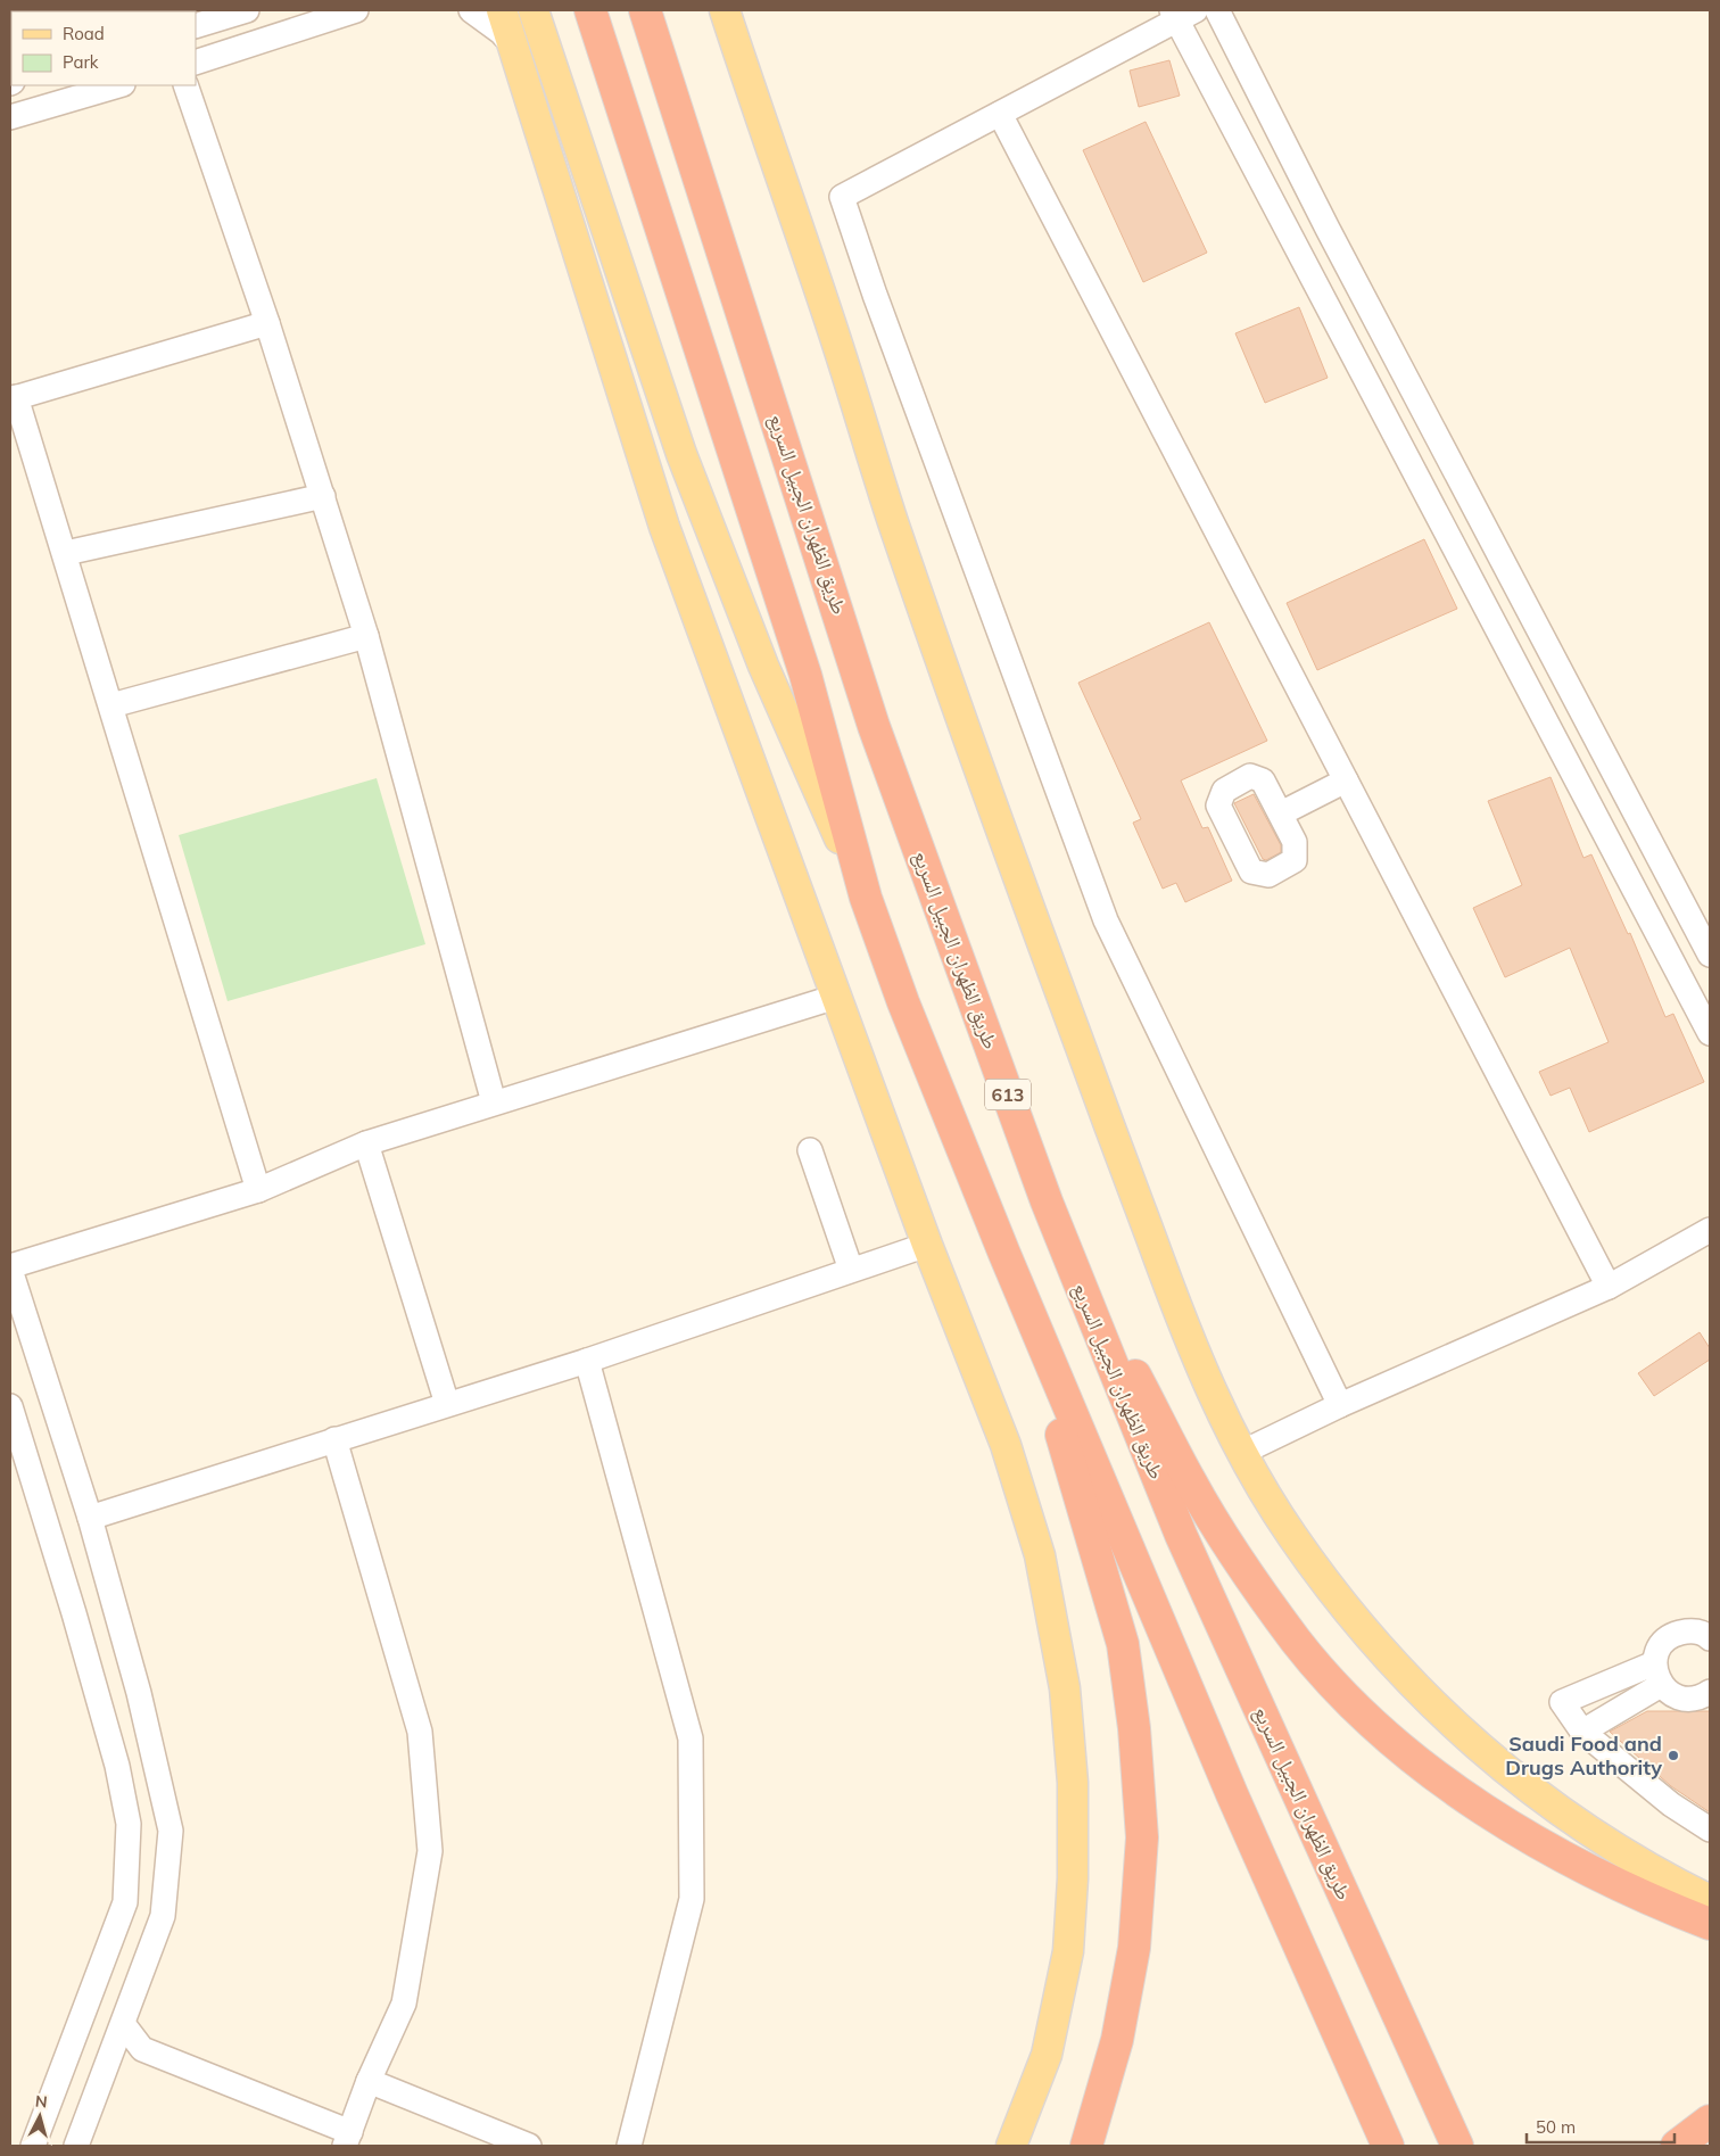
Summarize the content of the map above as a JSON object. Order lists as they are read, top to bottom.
{
  "streets": {
    "highway": ["طريق الظهران الجبيل السريع", "613"]
  },
  "places": ["Saudi Food and Drugs Authority"],
  "legend": ["Road", "Park"],
  "scale_bar": "50 m",
  "north": "top"
}
